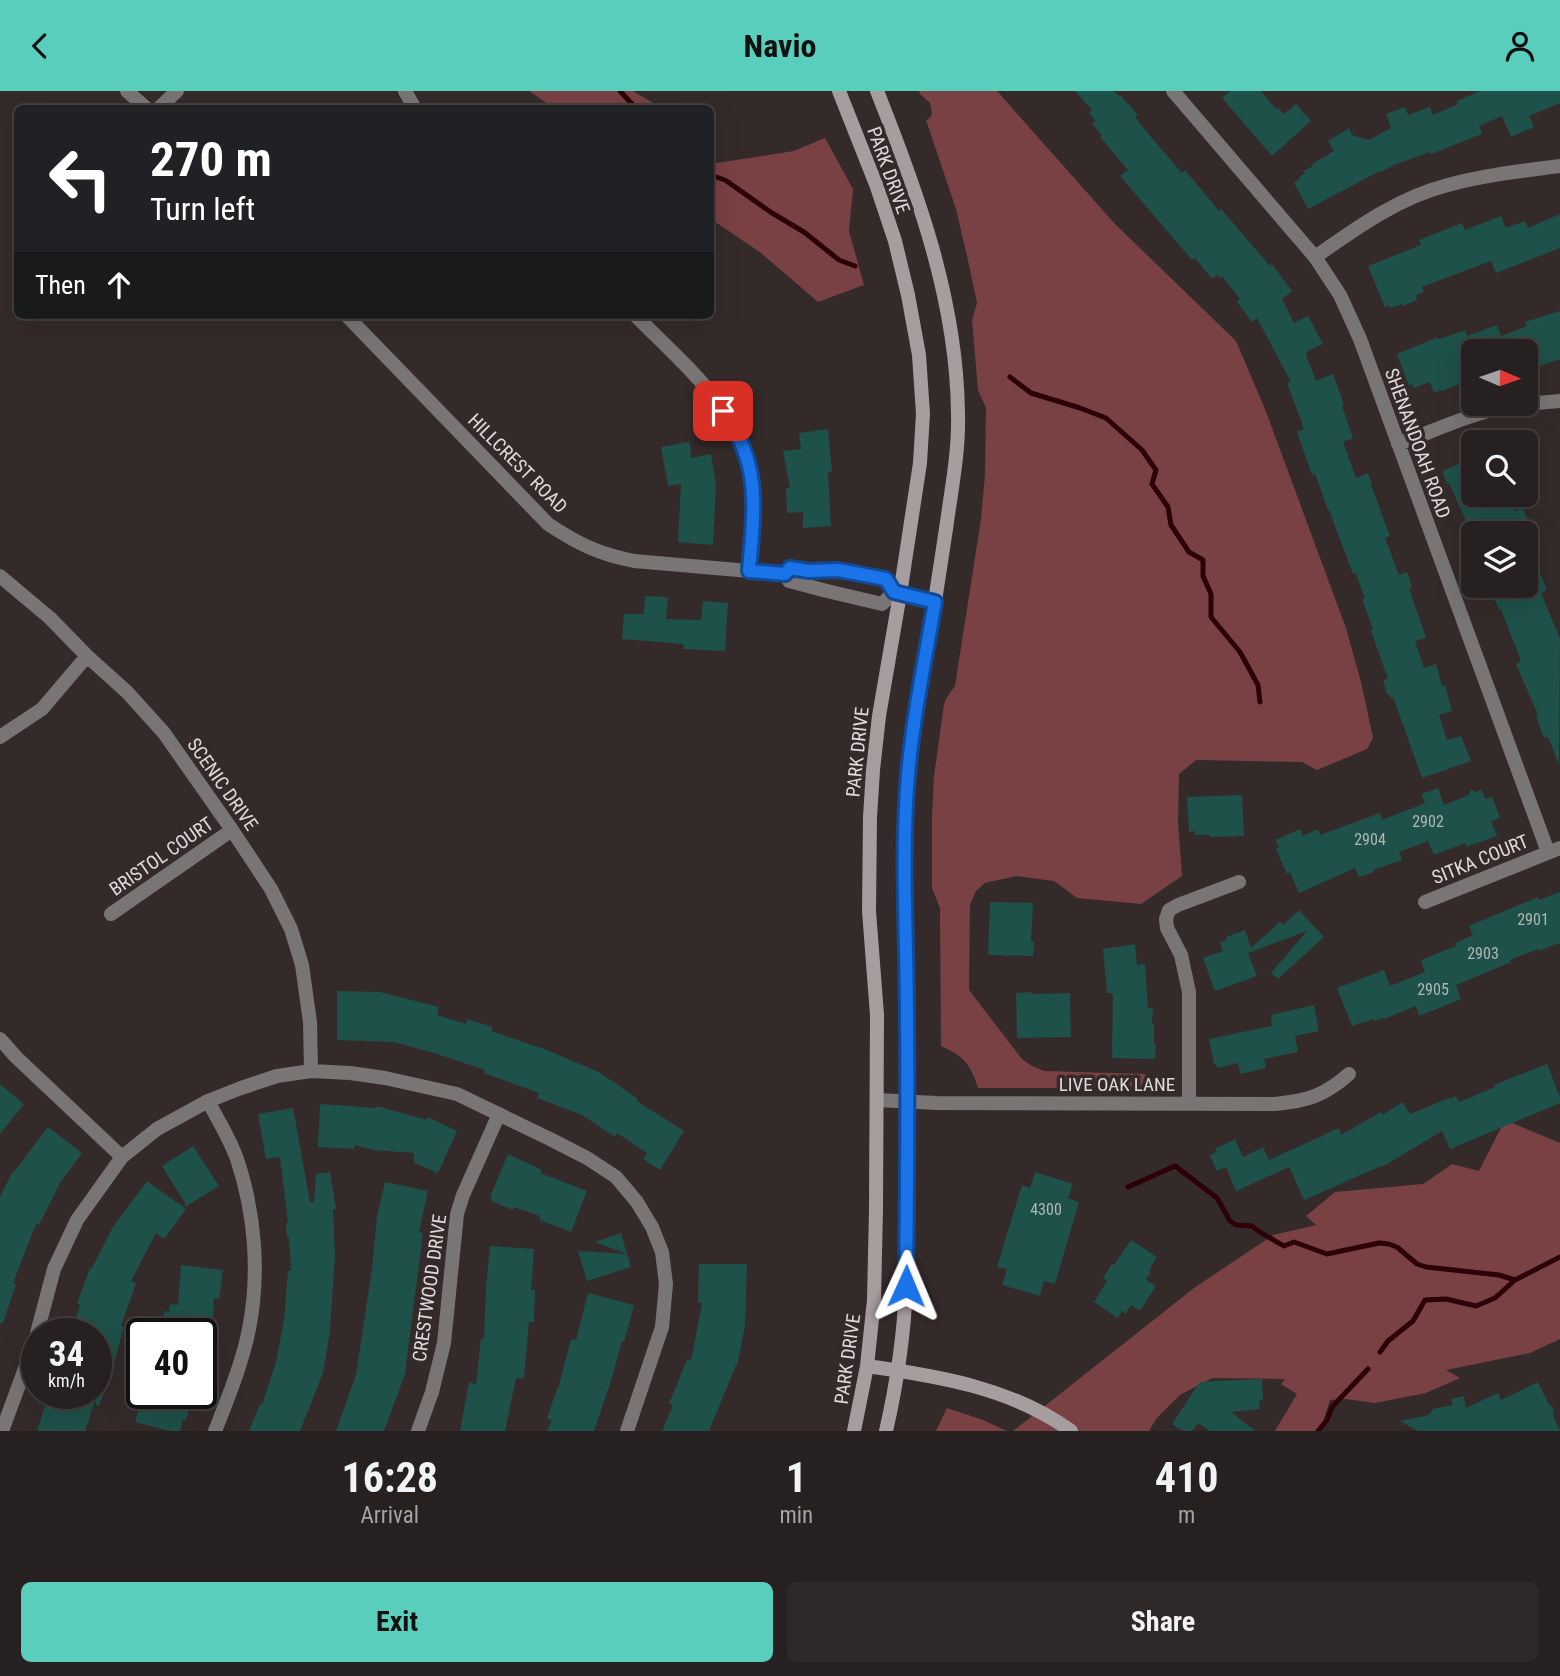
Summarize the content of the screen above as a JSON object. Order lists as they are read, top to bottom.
{
  "streets": {
    "street": [
      "PARK DRIVE",
      "SHENANDOAH ROAD",
      "HILLCREST ROAD",
      "SCENIC DRIVE",
      "BRISTOL COURT",
      "SITKA COURT",
      "LIVE OAK LANE",
      "CRESTWOOD DRIVE"
    ]
  },
  "crossings": [
    ["PARK DRIVE", "HILLCREST ROAD"],
    ["PARK DRIVE", "LIVE OAK LANE"],
    ["SHENANDOAH ROAD", "SITKA COURT"],
    ["SCENIC DRIVE", "BRISTOL COURT"]
  ],
  "house_numbers": [
    "2902",
    "2904",
    "2901",
    "2903",
    "2905",
    "4300"
  ],
  "north": "right",
  "page": {
    "header": "Navio",
    "turn": ["270 m", "Turn left"],
    "then": "Then",
    "speed": "34 km/h",
    "limit": "40",
    "eta": [
      "16:28",
      "Arrival",
      "1",
      "min",
      "410",
      "m"
    ],
    "buttons": ["Exit", "Share"]
  }
}
